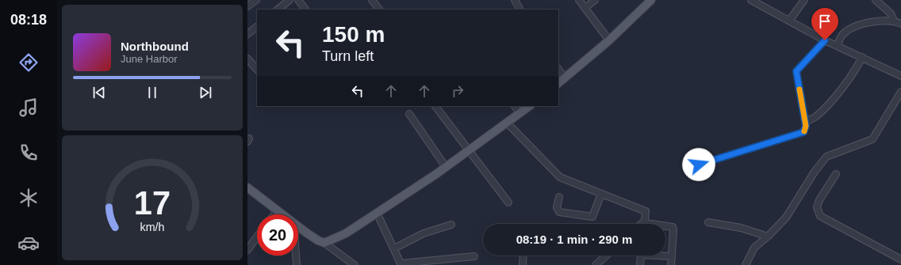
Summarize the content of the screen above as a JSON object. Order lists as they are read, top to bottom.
{
  "page": {
    "tabs": "08:18",
    "turn": ["150 m", "Turn left"],
    "song": ["Northbound", "June Harbor"],
    "limit": "20",
    "trip": "08:19 · 1 min · 290 m",
    "gauge": ["17", "km/h"]
  }
}
